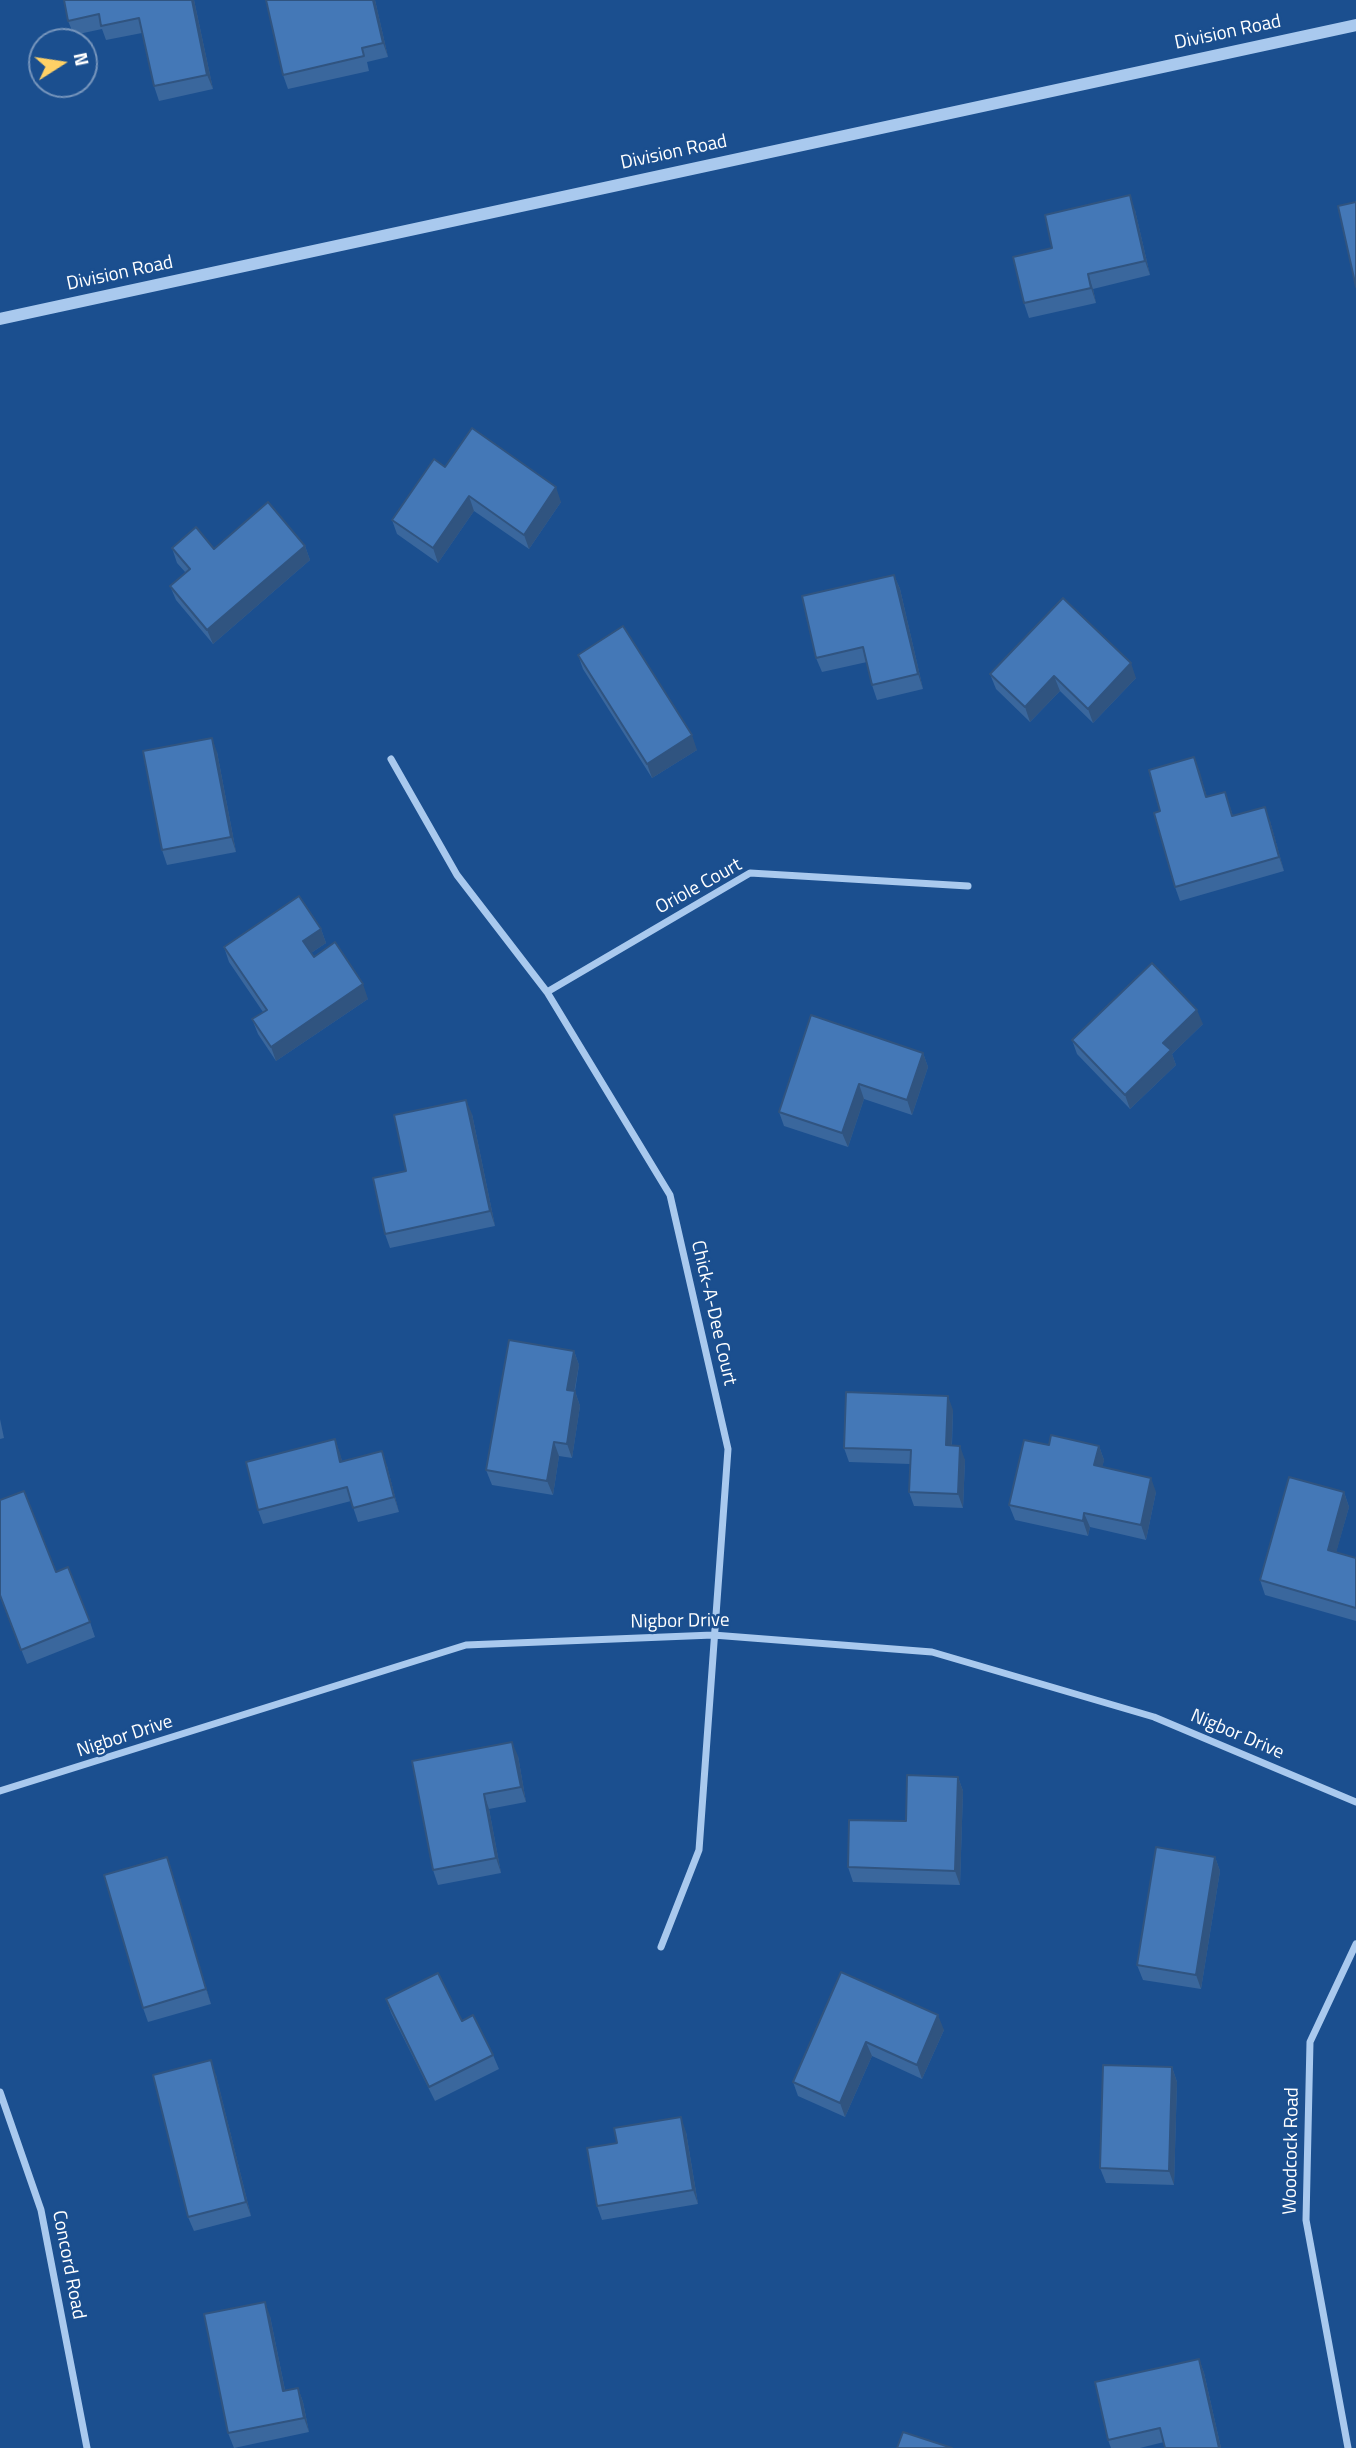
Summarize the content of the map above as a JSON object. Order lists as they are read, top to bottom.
{
  "streets": {
    "street": [
      "Division Road",
      "Oriole Court",
      "Chick-A-Dee Court",
      "Nigbor Drive",
      "Woodcock Road",
      "Concord Road"
    ]
  },
  "crossings": [
    ["Oriole Court", "Chick-A-Dee Court"],
    ["Chick-A-Dee Court", "Nigbor Drive"]
  ],
  "north": "right"
}
